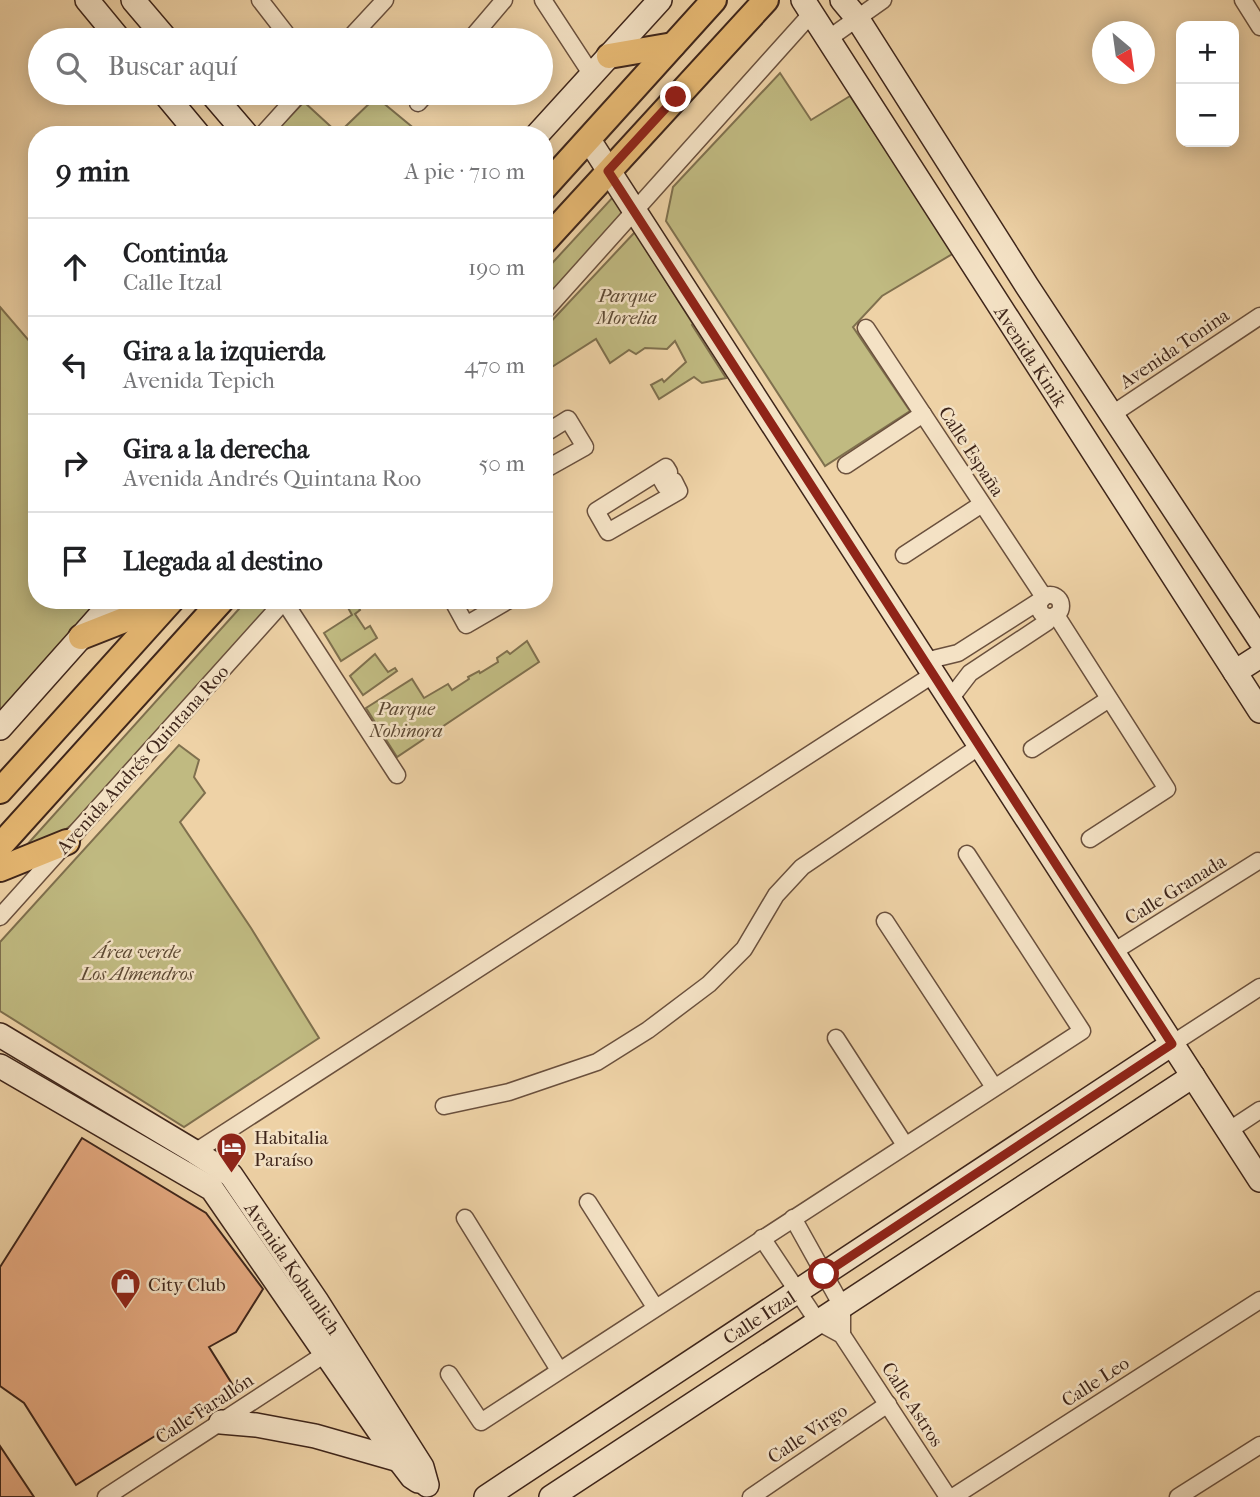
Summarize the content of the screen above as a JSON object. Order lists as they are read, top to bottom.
{
  "streets": {
    "street": [
      "Avenida Tonina",
      "Avenida Kinik",
      "Calle España",
      "Avenida Andrés Quintana Roo",
      "Calle Granada",
      "Avenida Kohunlich",
      "Calle Itzal",
      "Calle Leo",
      "Calle Astros",
      "Calle Farallón",
      "Calle Virgo"
    ]
  },
  "crossings": [
    ["Avenida Tonina", "Avenida Kinik"],
    ["Avenida Kohunlich", "Calle Farallón"],
    ["Calle Itzal", "Calle Astros"],
    ["Calle Astros", "Calle Virgo"]
  ],
  "parks": ["Parque Morelia", "Parque Nohinora", "Área verde Los Almendros"],
  "places": {
    "hotel": ["Habitalia Paraíso"],
    "shop": ["City Club"]
  },
  "north": "bottom right",
  "page": {
    "map_buttons": ["+", "−"],
    "search": "Buscar aquí",
    "heading": ["9 min", "A pie · 710 m"],
    "list": [
      ["Continúa", "Calle Itzal", "190 m"],
      ["Gira a la izquierda", "Avenida Tepich", "470 m"],
      ["Gira a la derecha", "Avenida Andrés Quintana Roo", "50 m"],
      "Llegada al destino"
    ]
  }
}
